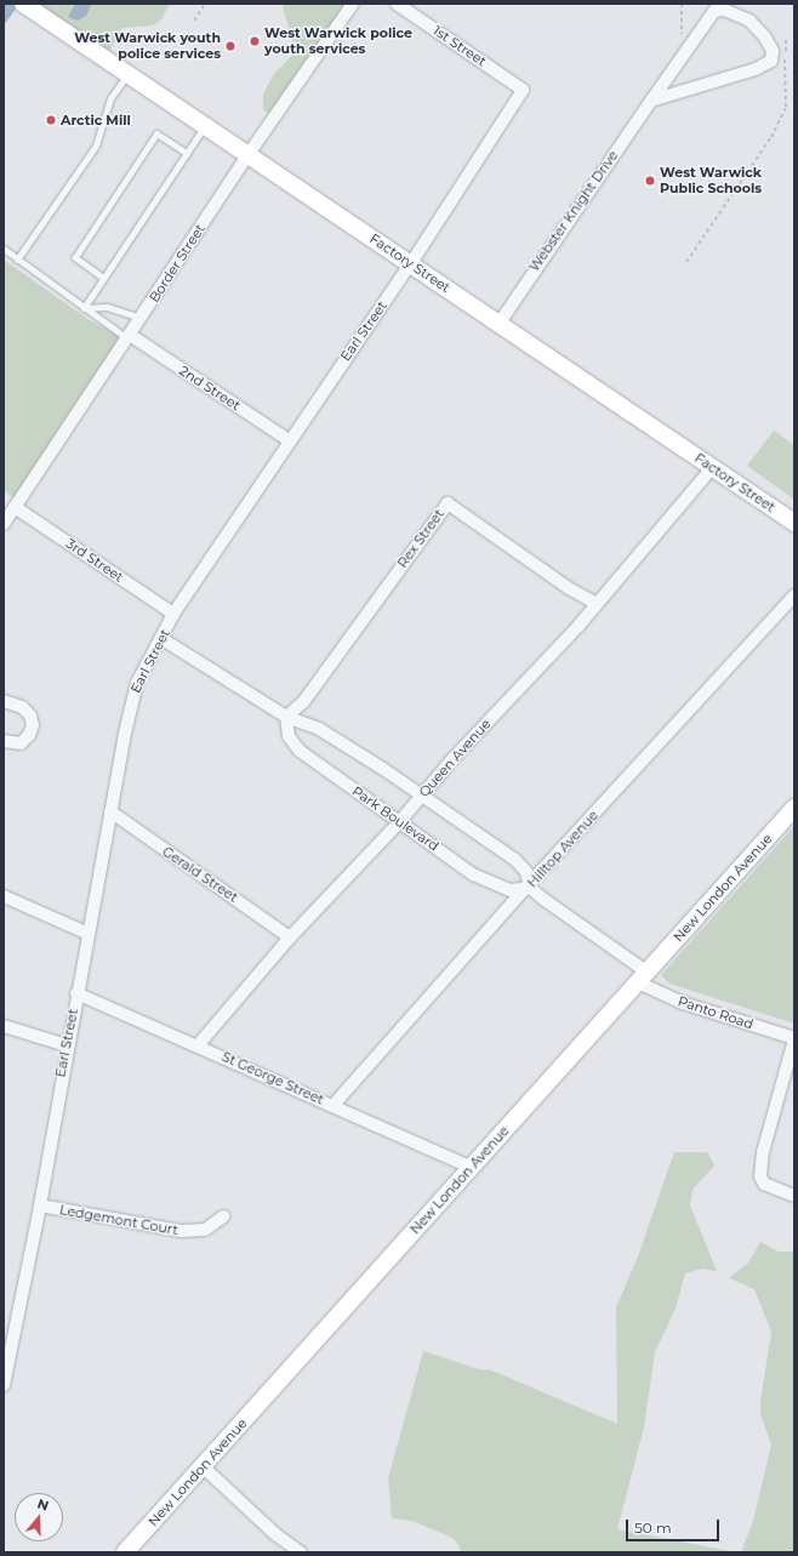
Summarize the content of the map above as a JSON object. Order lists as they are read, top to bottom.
{
  "streets": {
    "main road": ["Factory Street", "New London Avenue"],
    "street": [
      "1st Street",
      "Webster Knight Drive",
      "Border Street",
      "Earl Street",
      "2nd Street",
      "Rex Street",
      "3rd Street",
      "Queen Avenue",
      "Park Boulevard",
      "Hilltop Avenue",
      "Gerald Street",
      "Panto Road",
      "St George Street",
      "Ledgemont Court"
    ]
  },
  "crossings": [
    ["1st Street", "Earl Street"],
    ["Webster Knight Drive", "Factory Street"],
    ["Border Street", "Factory Street"],
    ["Border Street", "2nd Street"],
    ["Border Street", "3rd Street"],
    ["Factory Street", "Earl Street"],
    ["Factory Street", "Queen Avenue"],
    ["Earl Street", "2nd Street"],
    ["Earl Street", "3rd Street"],
    ["Earl Street", "Gerald Street"],
    ["Earl Street", "St George Street"],
    ["Earl Street", "Ledgemont Court"],
    ["Rex Street", "Queen Avenue"],
    ["Rex Street", "Park Boulevard"],
    ["Queen Avenue", "Park Boulevard"],
    ["Queen Avenue", "Gerald Street"],
    ["Queen Avenue", "St George Street"],
    ["Park Boulevard", "Hilltop Avenue"],
    ["Hilltop Avenue", "St George Street"],
    ["New London Avenue", "Panto Road"],
    ["New London Avenue", "St George Street"]
  ],
  "places": [
    "West Warwick police youth services",
    "West Warwick youth police services",
    "Arctic Mill",
    "West Warwick Public Schools"
  ],
  "scale_bar": "50 m",
  "north": "top"
}
